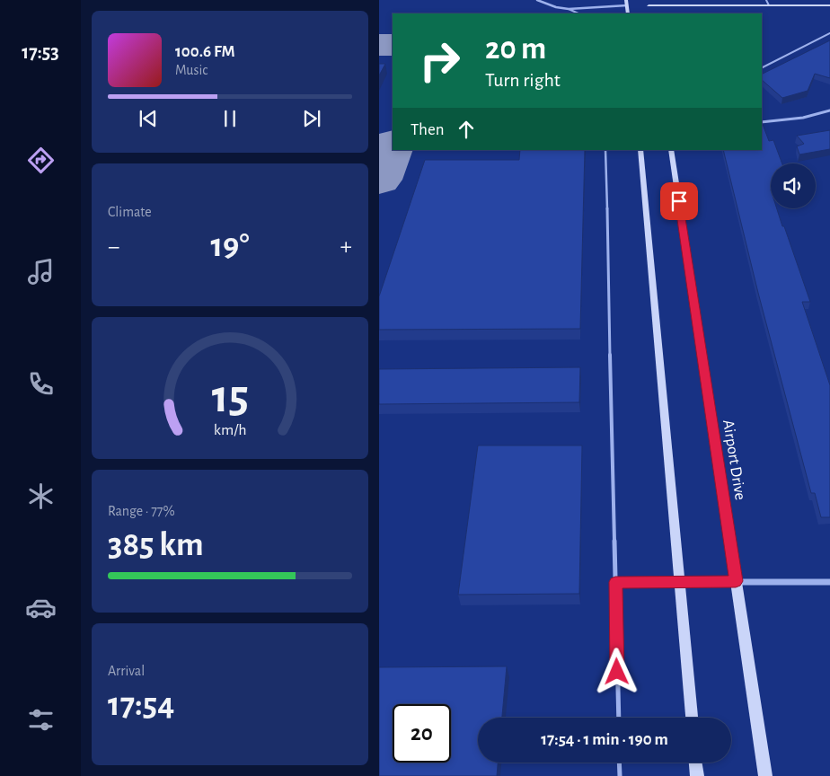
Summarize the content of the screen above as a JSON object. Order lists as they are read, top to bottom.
{
  "streets": {
    "main road": ["Airport Drive"]
  },
  "page": {
    "tabs": "17:53",
    "turn": ["20 m", "Turn right"],
    "song": ["100.6 FM", "Music"],
    "then": "Then",
    "tile": [
      "Climate",
      ["Range · 77%", "385 km"],
      ["Arrival", "17:54"]
    ],
    "heat": ["−", "19°", "+"],
    "limit": "20",
    "trip": "17:54 · 1 min · 190 m",
    "gauge": ["15", "km/h"]
  }
}
